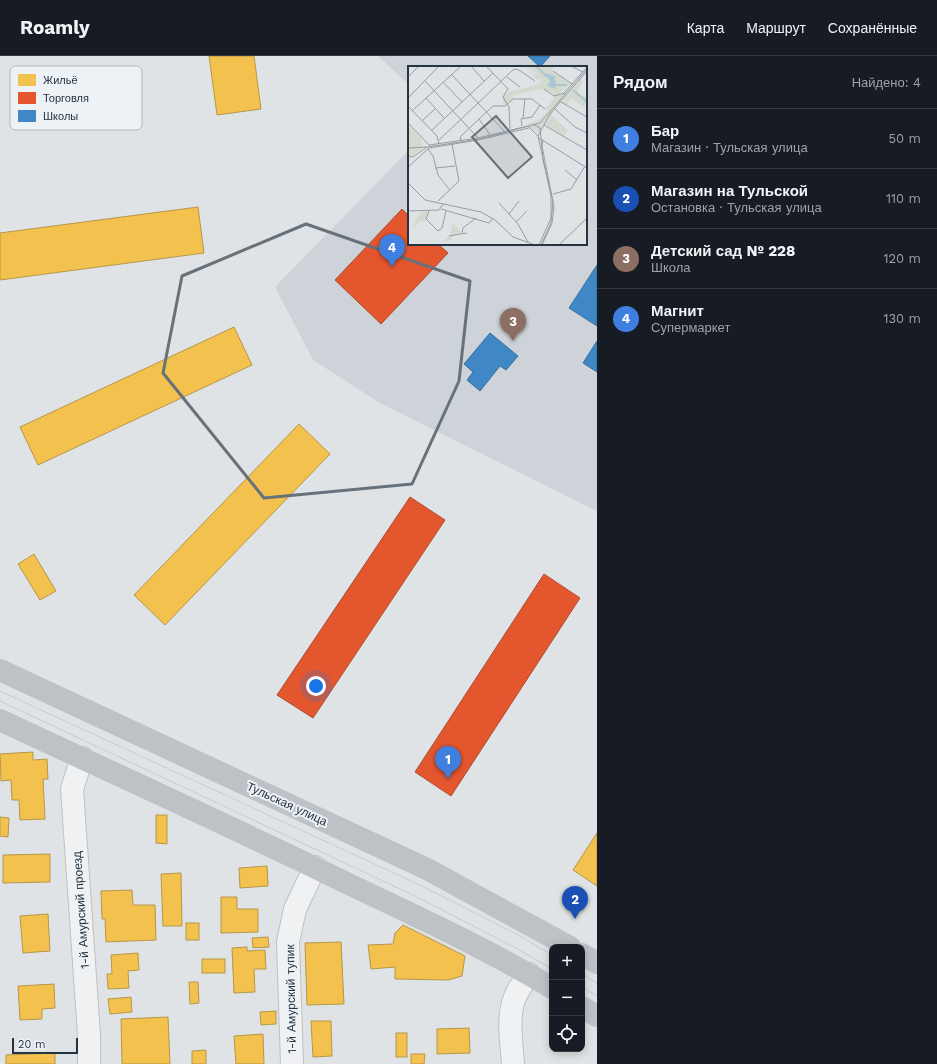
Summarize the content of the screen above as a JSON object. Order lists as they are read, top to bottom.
{
  "streets": {
    "street": ["Тульская улица", "1-й Амурский проезд", "1-й Амурский тупик"]
  },
  "legend": ["Жильё", "Торговля", "Школы"],
  "scale_bar": "20 m",
  "page": {
    "header": "Roamly",
    "nav": ["Карта", "Маршрут", "Сохранённые"],
    "heading": ["Рядом", "Найдено: 4"],
    "list": [
      {
        "mark": "1",
        "name": "Бар",
        "note": "Магазин · Тульская улица",
        "value": "50 m"
      },
      {
        "mark": "2",
        "name": "Магазин на Тульской",
        "note": "Остановка · Тульская улица",
        "value": "110 m"
      },
      {
        "mark": "3",
        "name": "Детский сад № 228",
        "note": "Школа",
        "value": "120 m"
      },
      {
        "mark": "4",
        "name": "Магнит",
        "note": "Супермаркет",
        "value": "130 m"
      }
    ],
    "pins": [
      "4",
      "3",
      "1",
      "2"
    ],
    "map_buttons": ["+", "−"],
    "scale": "20 m"
  }
}
